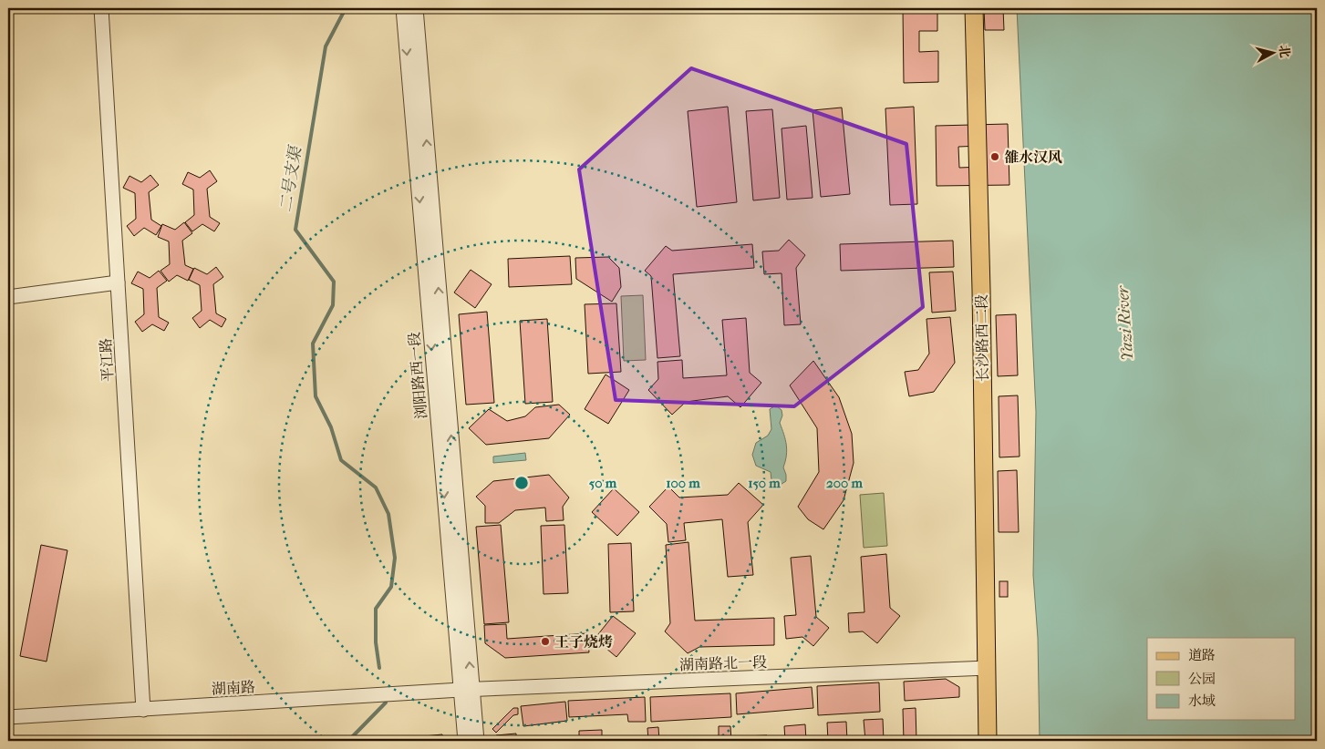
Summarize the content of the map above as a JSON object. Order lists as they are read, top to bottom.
{
  "streets": {
    "main road": ["长沙路西二段"],
    "street": [
      "平江路",
      "浏阳路西一段",
      "湖南路北一段",
      "湖南路"
    ]
  },
  "crossings": [
    ["长沙路西二段", "湖南路北一段"],
    ["平江路", "湖南路"],
    ["浏阳路西一段", "湖南路北一段"],
    ["浏阳路西一段", "湖南路"],
    ["湖南路北一段", "湖南路"]
  ],
  "water": ["二号支渠", "Yazi River"],
  "places": ["雒水汉风", "王子烧烤"],
  "legend": ["道路", "公园", "水域"],
  "north": "right",
  "rings": [
    "50 m",
    "100 m",
    "150 m",
    "200 m"
  ]
}
